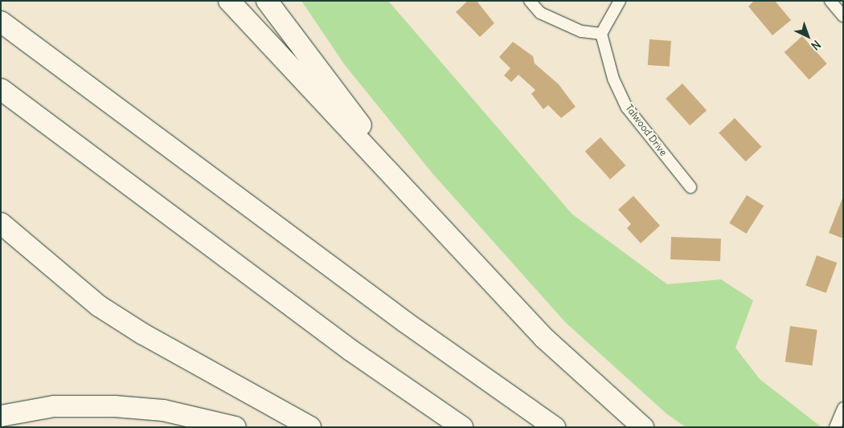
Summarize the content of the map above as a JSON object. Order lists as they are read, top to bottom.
{
  "streets": {
    "street": ["Talwood Drive"]
  },
  "north": "bottom right"
}
